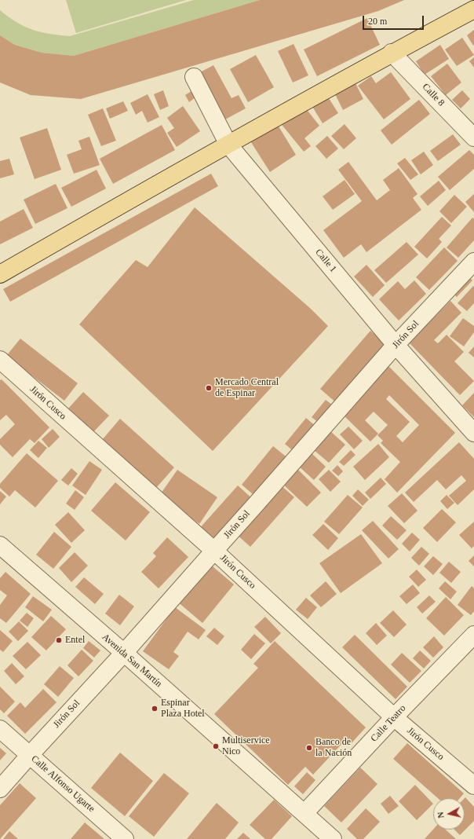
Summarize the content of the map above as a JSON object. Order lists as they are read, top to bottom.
{
  "streets": {
    "street": [
      "Calle 8",
      "Calle 1",
      "Jirón Sol",
      "Jirón Cusco",
      "Avenida San Martín",
      "Calle Teatro",
      "Calle Alfonso Ugarte"
    ]
  },
  "crossings": [
    ["Calle 1", "Jirón Sol"],
    ["Jirón Sol", "Jirón Cusco"],
    ["Jirón Sol", "Avenida San Martín"],
    ["Jirón Sol", "Calle Alfonso Ugarte"],
    ["Jirón Cusco", "Calle Teatro"],
    ["Avenida San Martín", "Calle Teatro"]
  ],
  "places": [
    "Mercado Central de Espinar",
    "Entel",
    "Espinar Plaza Hotel",
    "Multiservice Nico",
    "Banco de la Nación"
  ],
  "scale_bar": "20 m",
  "north": "left"
}
